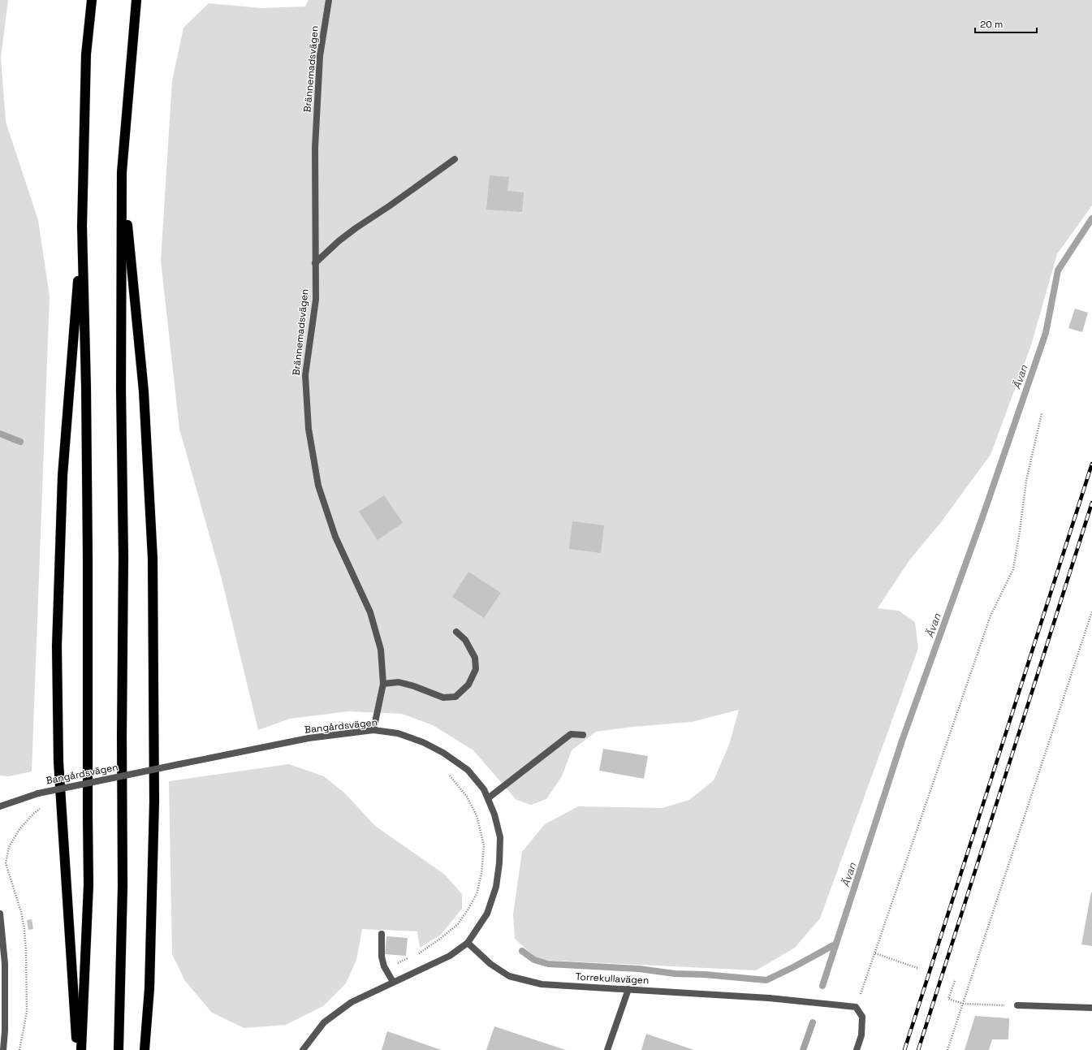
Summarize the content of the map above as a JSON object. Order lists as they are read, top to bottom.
{
  "streets": {
    "street": ["Brännemadsvägen", "Bangårdsvägen", "Torrekullavägen"]
  },
  "crossings": [
    ["Brännemadsvägen", "Bangårdsvägen"],
    ["Bangårdsvägen", "Torrekullavägen"]
  ],
  "water": ["Ävan"],
  "scale_bar": "20 m"
}
